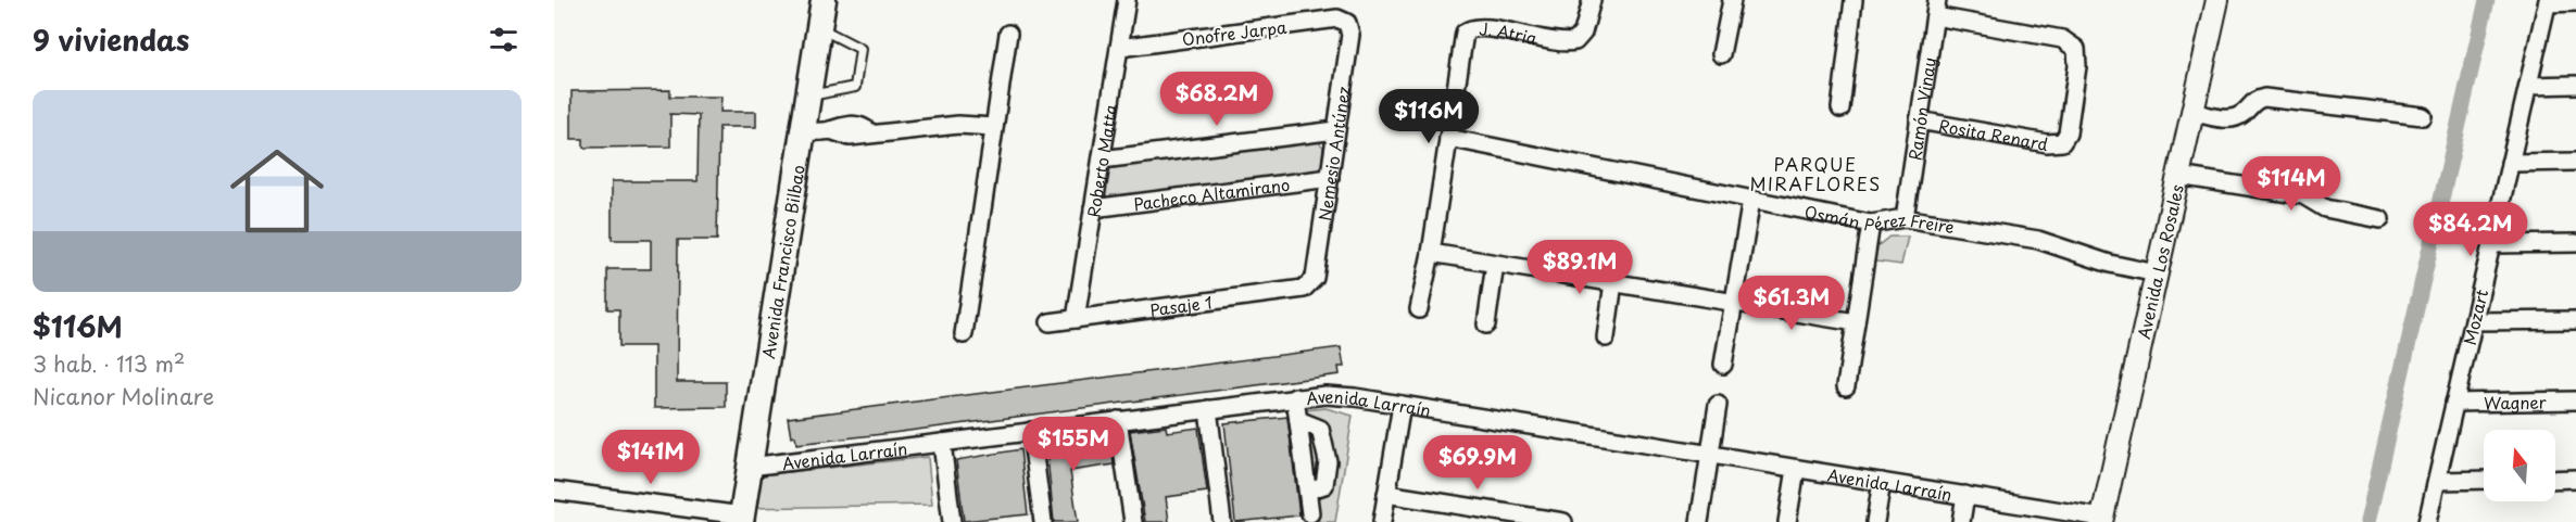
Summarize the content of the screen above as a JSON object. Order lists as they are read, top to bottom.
{
  "streets": {
    "main road": ["Avenida Francisco Bilbao"],
    "street": [
      "Onofre Jarpa",
      "J. Atria",
      "Ramón Vinay",
      "Rosita Renard",
      "Nemesio Antúnez",
      "Roberto Matta",
      "Pacheco Altamirano",
      "Osmán Pérez Freire",
      "Avenida Los Rosales",
      "Pasaje 1",
      "Mozart",
      "Wagner",
      "Avenida Larraín"
    ]
  },
  "crossings": [
    ["Onofre Jarpa", "Nemesio Antúnez"],
    ["Onofre Jarpa", "Roberto Matta"],
    ["J. Atria", "Osmán Pérez Freire"],
    ["Ramón Vinay", "Rosita Renard"],
    ["Ramón Vinay", "Osmán Pérez Freire"],
    ["Nemesio Antúnez", "Pacheco Altamirano"],
    ["Nemesio Antúnez", "Pasaje 1"],
    ["Roberto Matta", "Pacheco Altamirano"],
    ["Roberto Matta", "Pasaje 1"],
    ["Osmán Pérez Freire", "Avenida Los Rosales"],
    ["Avenida Los Rosales", "Avenida Larraín"],
    ["Avenida Francisco Bilbao", "Avenida Larraín"],
    ["Mozart", "Wagner"]
  ],
  "districts": ["PARQUE MIRAFLORES"],
  "north": "top",
  "page": {
    "heading": "9 viviendas",
    "price": [
      "$68.2M",
      "$116M",
      "$114M",
      "$84.2M",
      "$89.1M",
      "$61.3M",
      "$155M",
      "$141M",
      "$69.9M"
    ],
    "list": [
      {
        "name": "$116M",
        "note": "3 hab. · 113 m² · Nicanor Molinare"
      }
    ]
  }
}
